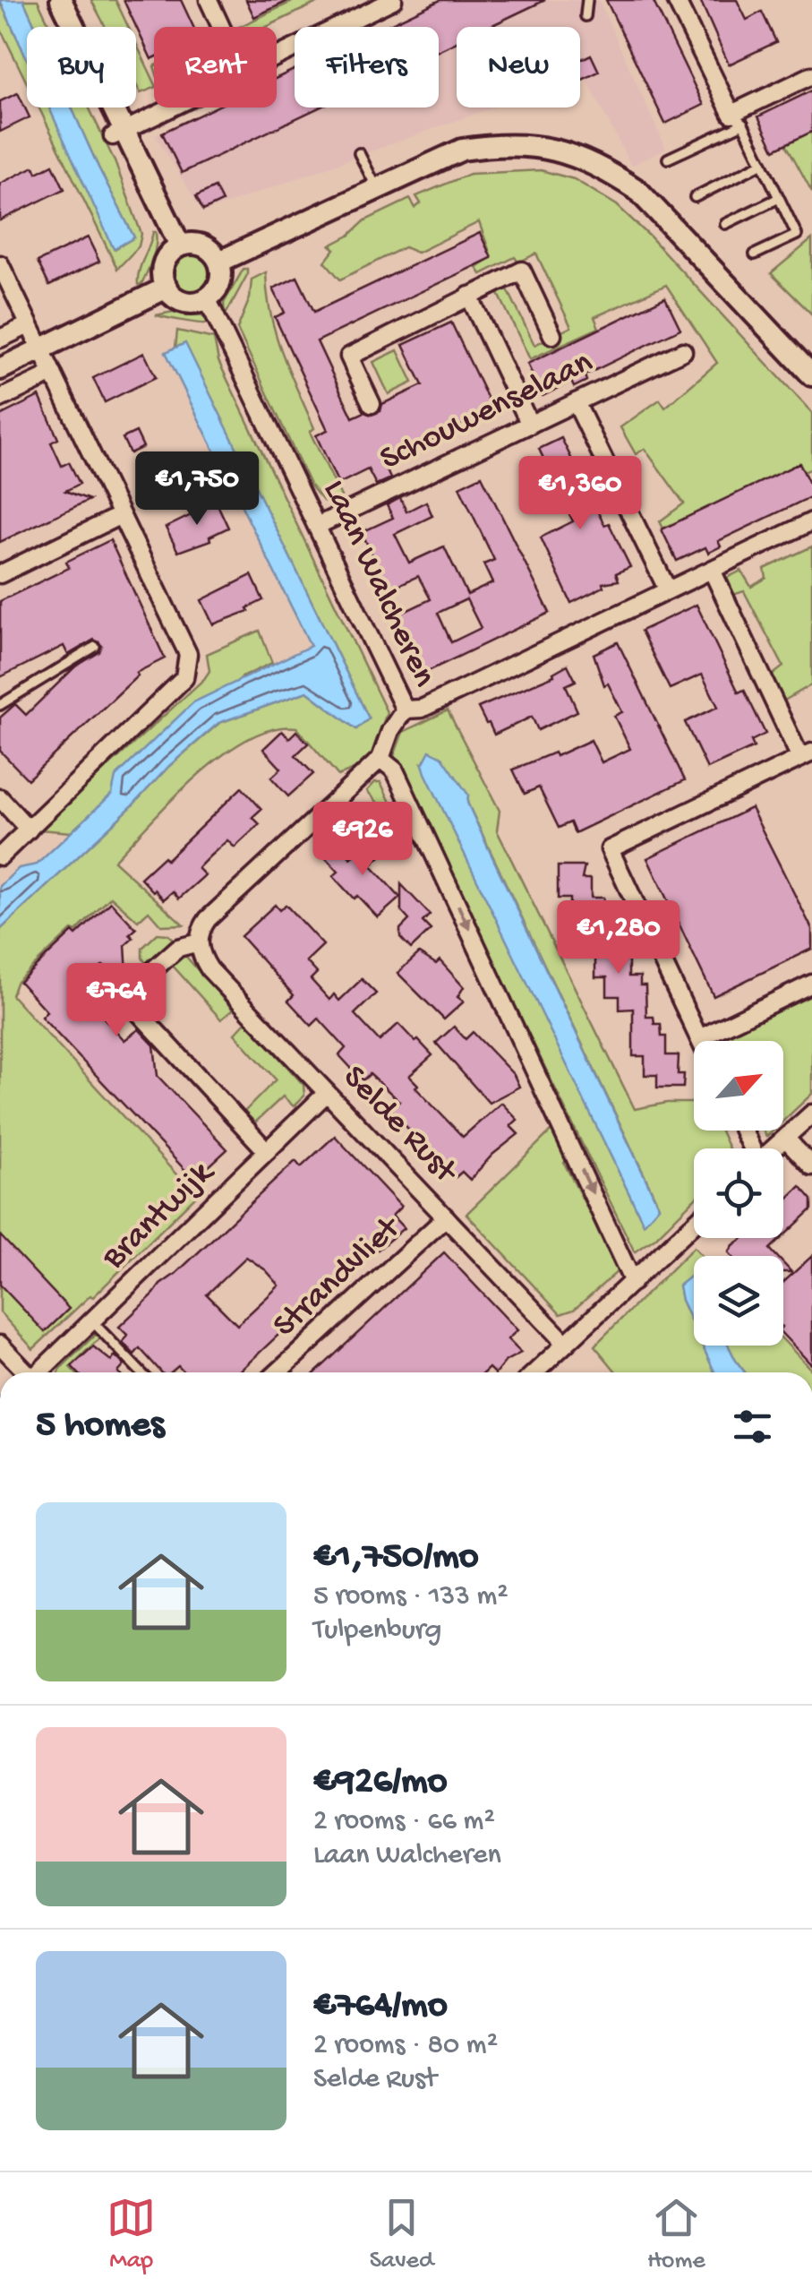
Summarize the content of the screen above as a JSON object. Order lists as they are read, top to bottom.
{
  "streets": {
    "street": [
      "Schouwenselaan",
      "Laan Walcheren",
      "Selde Rust",
      "Brantwijk",
      "Strandvliet"
    ]
  },
  "crossings": [
    ["Schouwenselaan", "Laan Walcheren"],
    ["Selde Rust", "Brantwijk"],
    ["Selde Rust", "Strandvliet"]
  ],
  "north": "top right",
  "page": {
    "chip": [
      "Buy",
      "Rent",
      "Filters",
      "New"
    ],
    "price": [
      "€1,750",
      "€1,360",
      "€926",
      "€1,280",
      "€764"
    ],
    "heading": "5 homes",
    "list": [
      {
        "name": "€1,750/mo",
        "note": "5 rooms · 133 m² · Tulpenburg"
      },
      {
        "name": "€926/mo",
        "note": "2 rooms · 66 m² · Laan Walcheren"
      },
      {
        "name": "€764/mo",
        "note": "2 rooms · 80 m² · Selde Rust"
      }
    ],
    "tabs": ["Map", "Saved", "Home"]
  }
}
